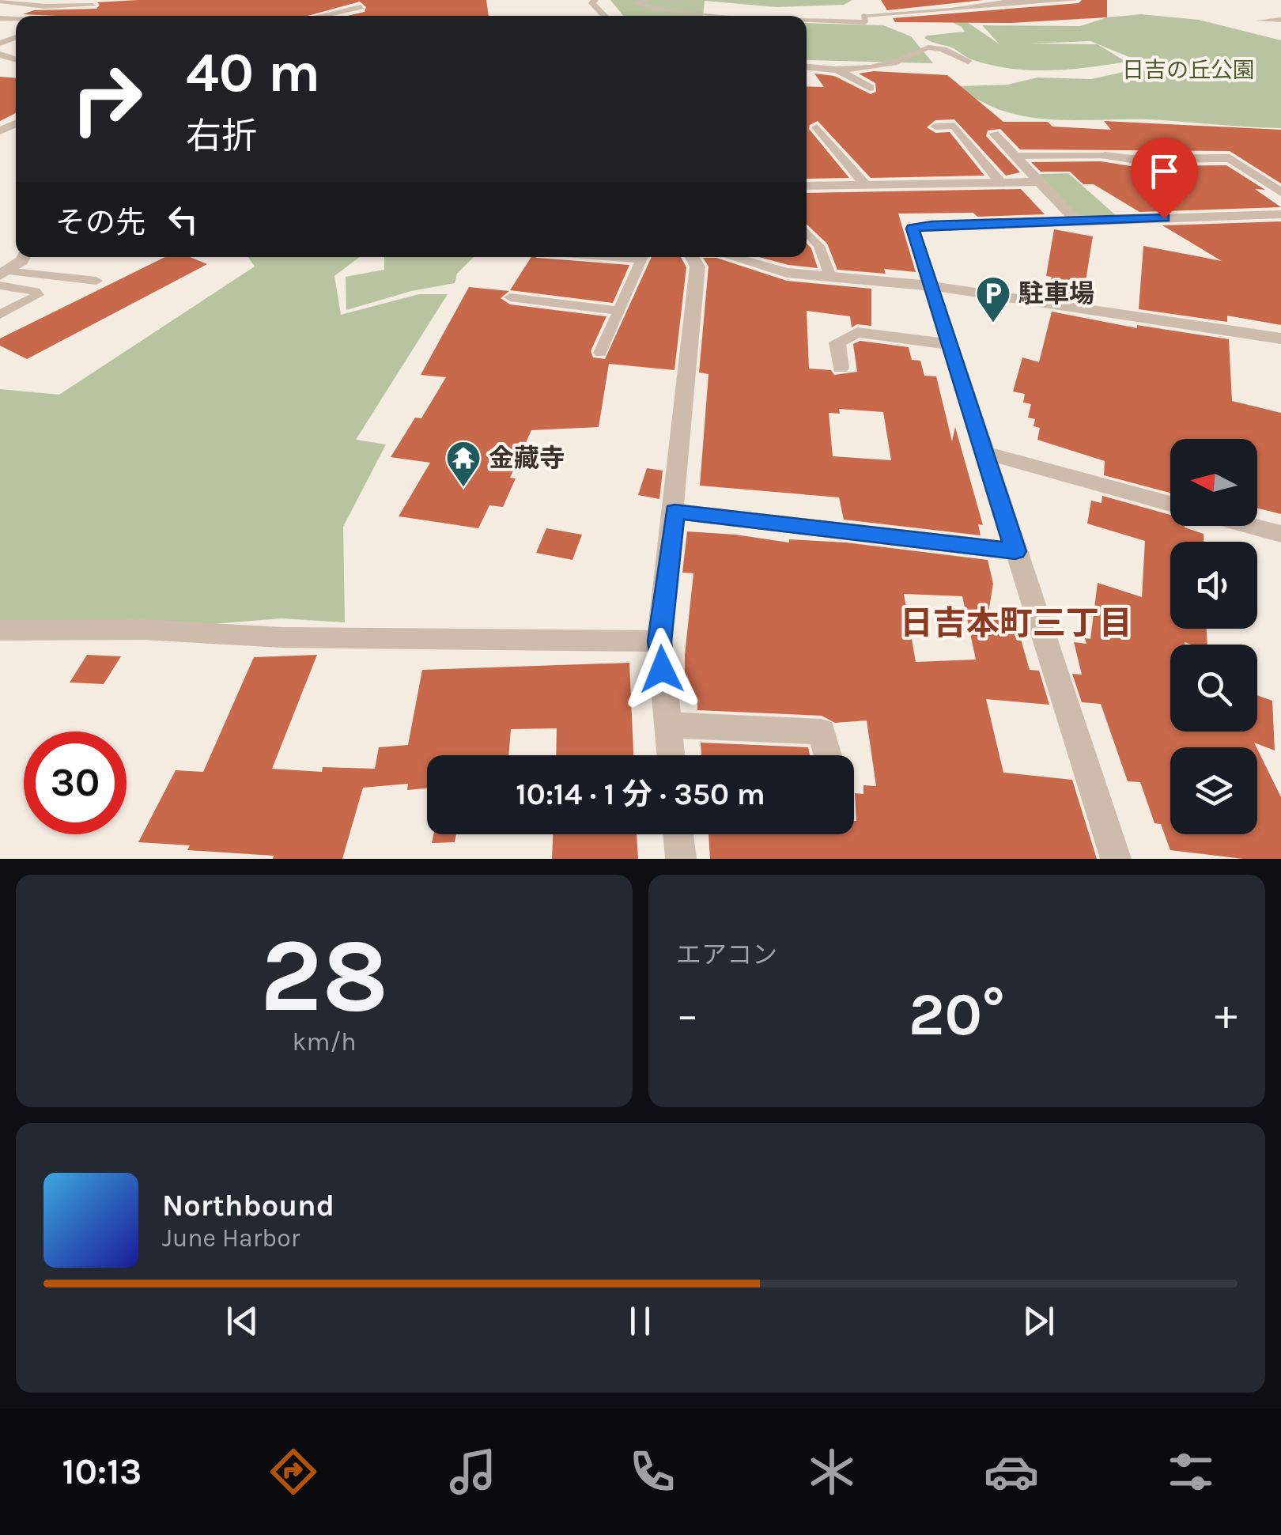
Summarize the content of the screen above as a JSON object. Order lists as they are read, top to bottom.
{
  "districts": ["日吉本町三丁目"],
  "parks": ["日吉の丘公園"],
  "places": {
    "parking": ["駐車場"],
    "temple": ["金藏寺"]
  },
  "north": "left",
  "page": {
    "turn": ["40 m", "右折"],
    "then": "その先",
    "limit": "30",
    "trip": "10:14 · 1 分 · 350 m",
    "tile": [
      ["28", "km/h"],
      "エアコン"
    ],
    "heat": ["−", "20°", "+"],
    "song": ["Northbound", "June Harbor"],
    "tabs": "10:13"
  }
}
